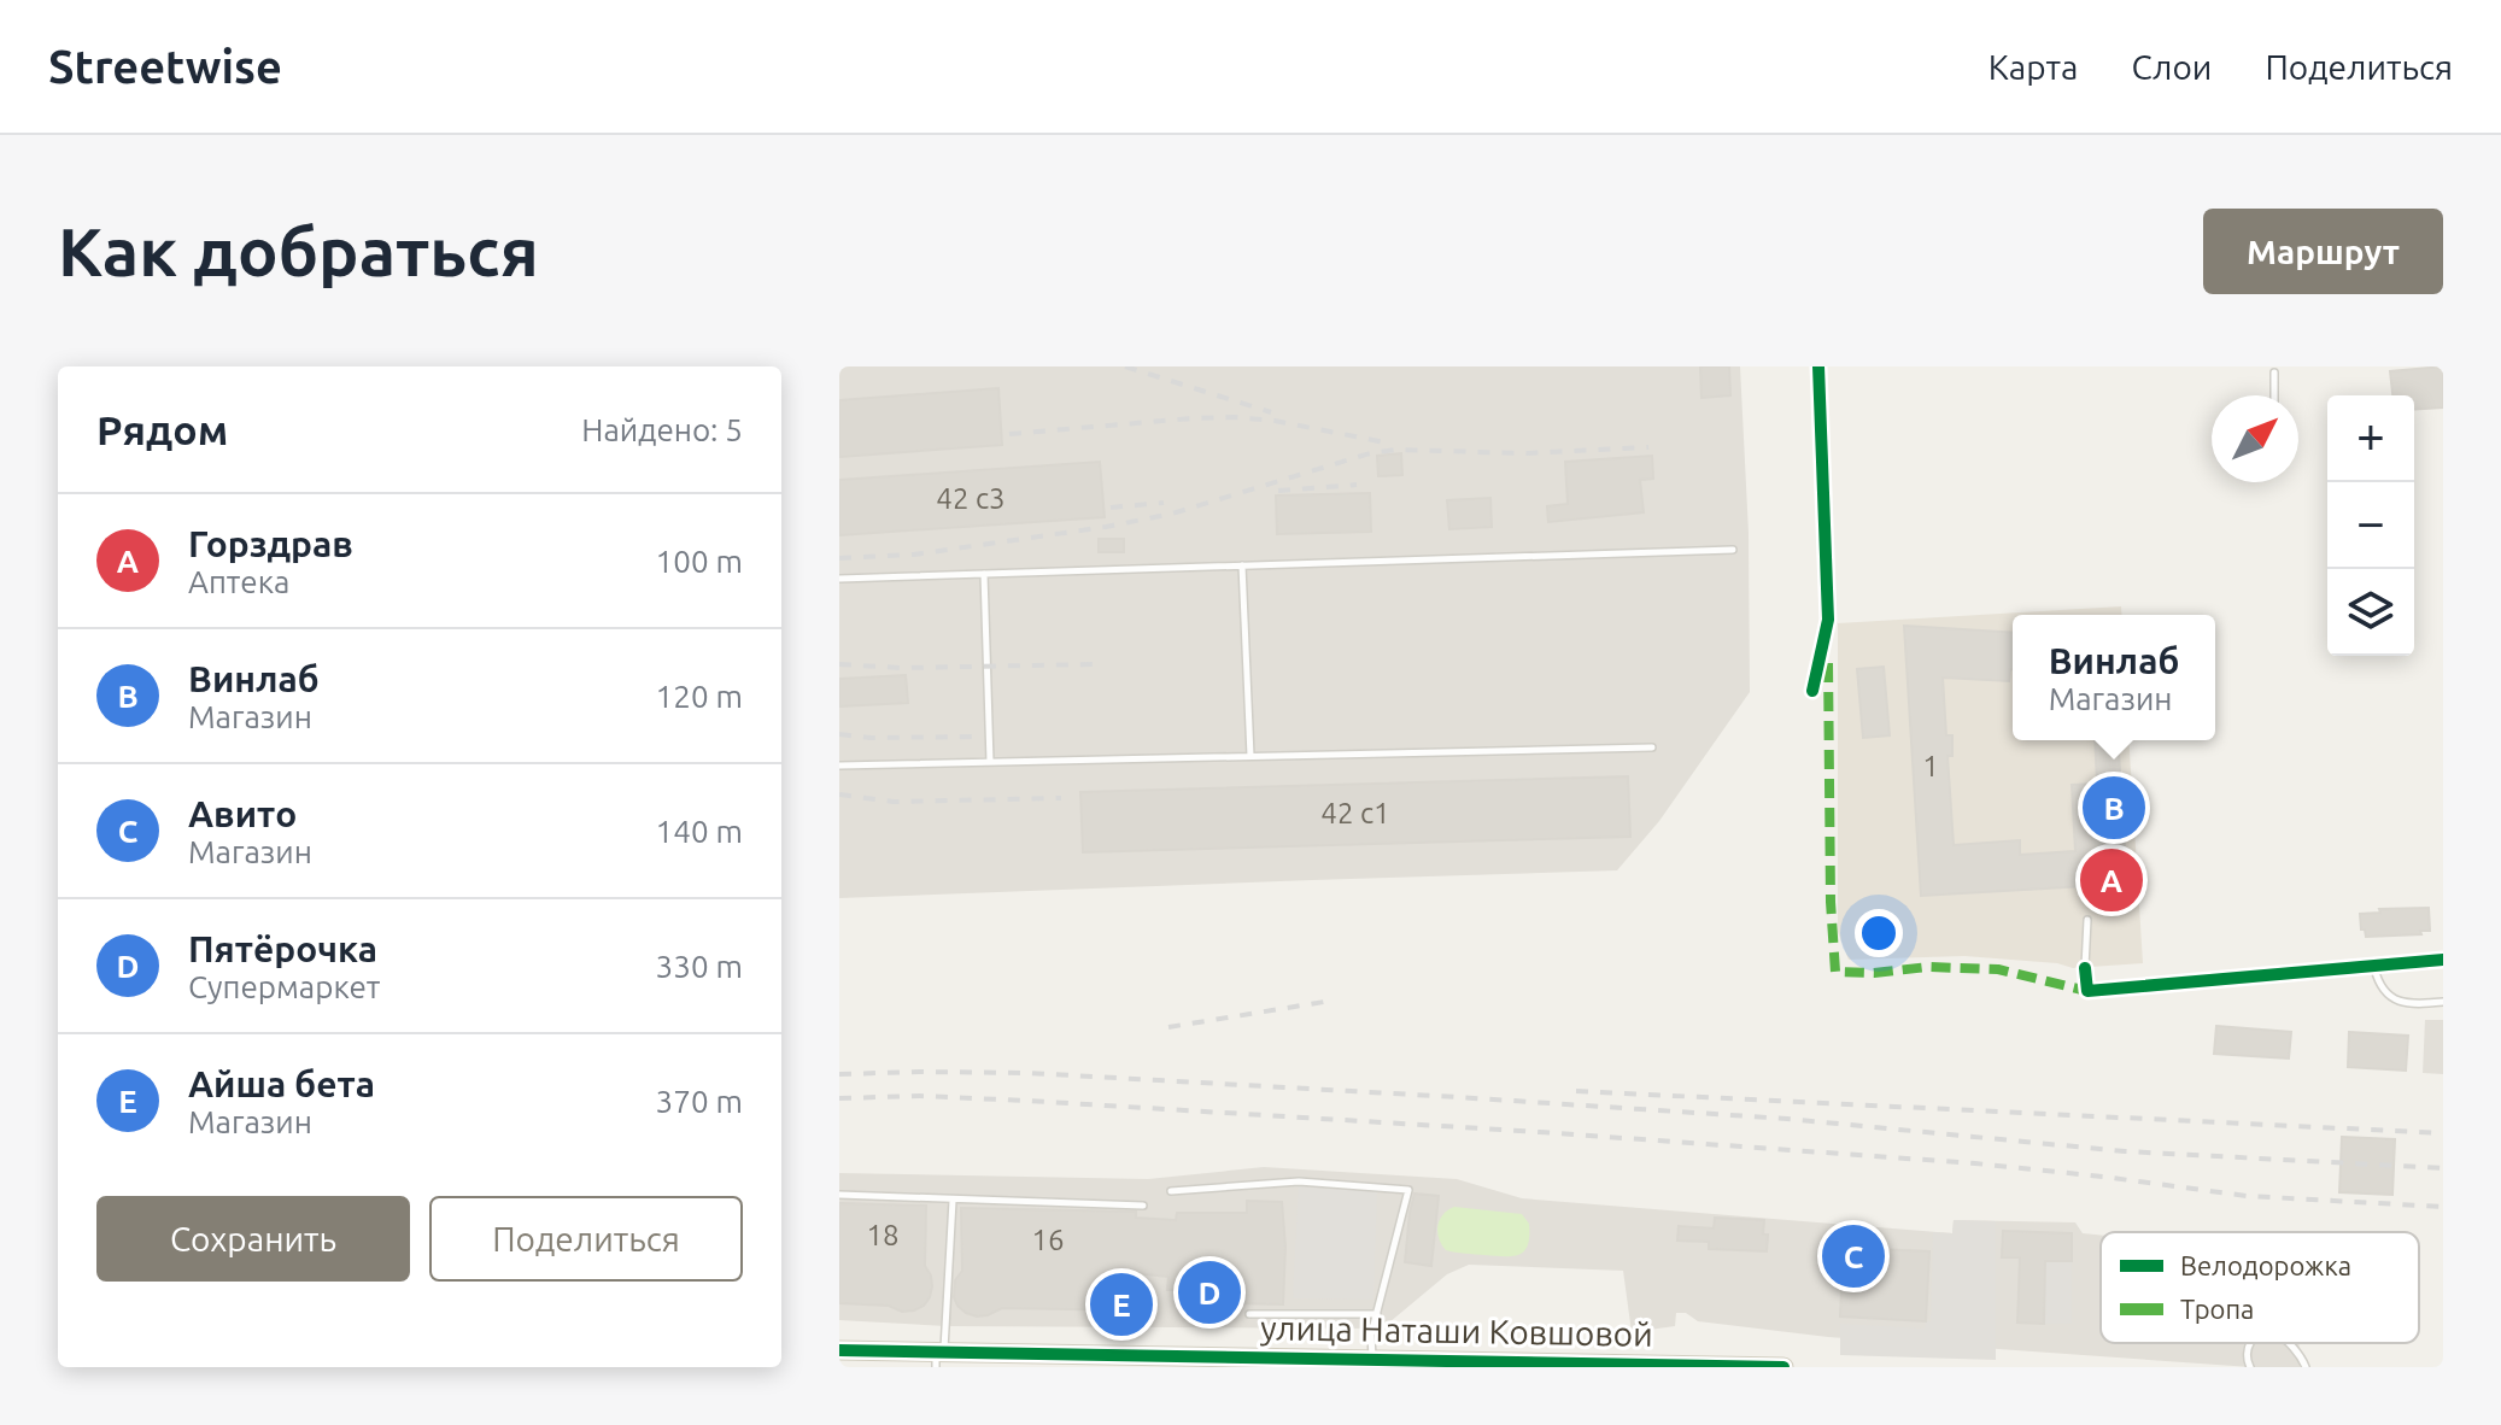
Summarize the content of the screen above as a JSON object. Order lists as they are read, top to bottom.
{
  "streets": {
    "street": ["улица Наташи Ковшовой"]
  },
  "house_numbers": [
    "42 с3",
    "1",
    "42 с1",
    "18",
    "16"
  ],
  "legend": ["Велодорожка", "Тропа"],
  "north": "top right",
  "page": {
    "header": "Streetwise",
    "nav": ["Карта", "Слои", "Поделиться"],
    "buttons": [
      "Маршрут",
      ["Сохранить", "Поделиться"]
    ],
    "title": "Как добраться",
    "heading": ["Рядом", "Найдено: 5"],
    "map_buttons": ["+", "−"],
    "list": [
      {
        "mark": "A",
        "name": "Горздрав",
        "note": "Аптека",
        "value": "100 m"
      },
      {
        "mark": "B",
        "name": "Винлаб",
        "note": "Магазин",
        "value": "120 m"
      },
      {
        "mark": "C",
        "name": "Авито",
        "note": "Магазин",
        "value": "140 m"
      },
      {
        "mark": "D",
        "name": "Пятёрочка",
        "note": "Супермаркет",
        "value": "330 m"
      },
      {
        "mark": "E",
        "name": "Айша бета",
        "note": "Магазин",
        "value": "370 m"
      }
    ],
    "popup": ["Винлаб", "Магазин"],
    "pins": [
      "B",
      "A",
      "C",
      "D",
      "E"
    ]
  }
}
